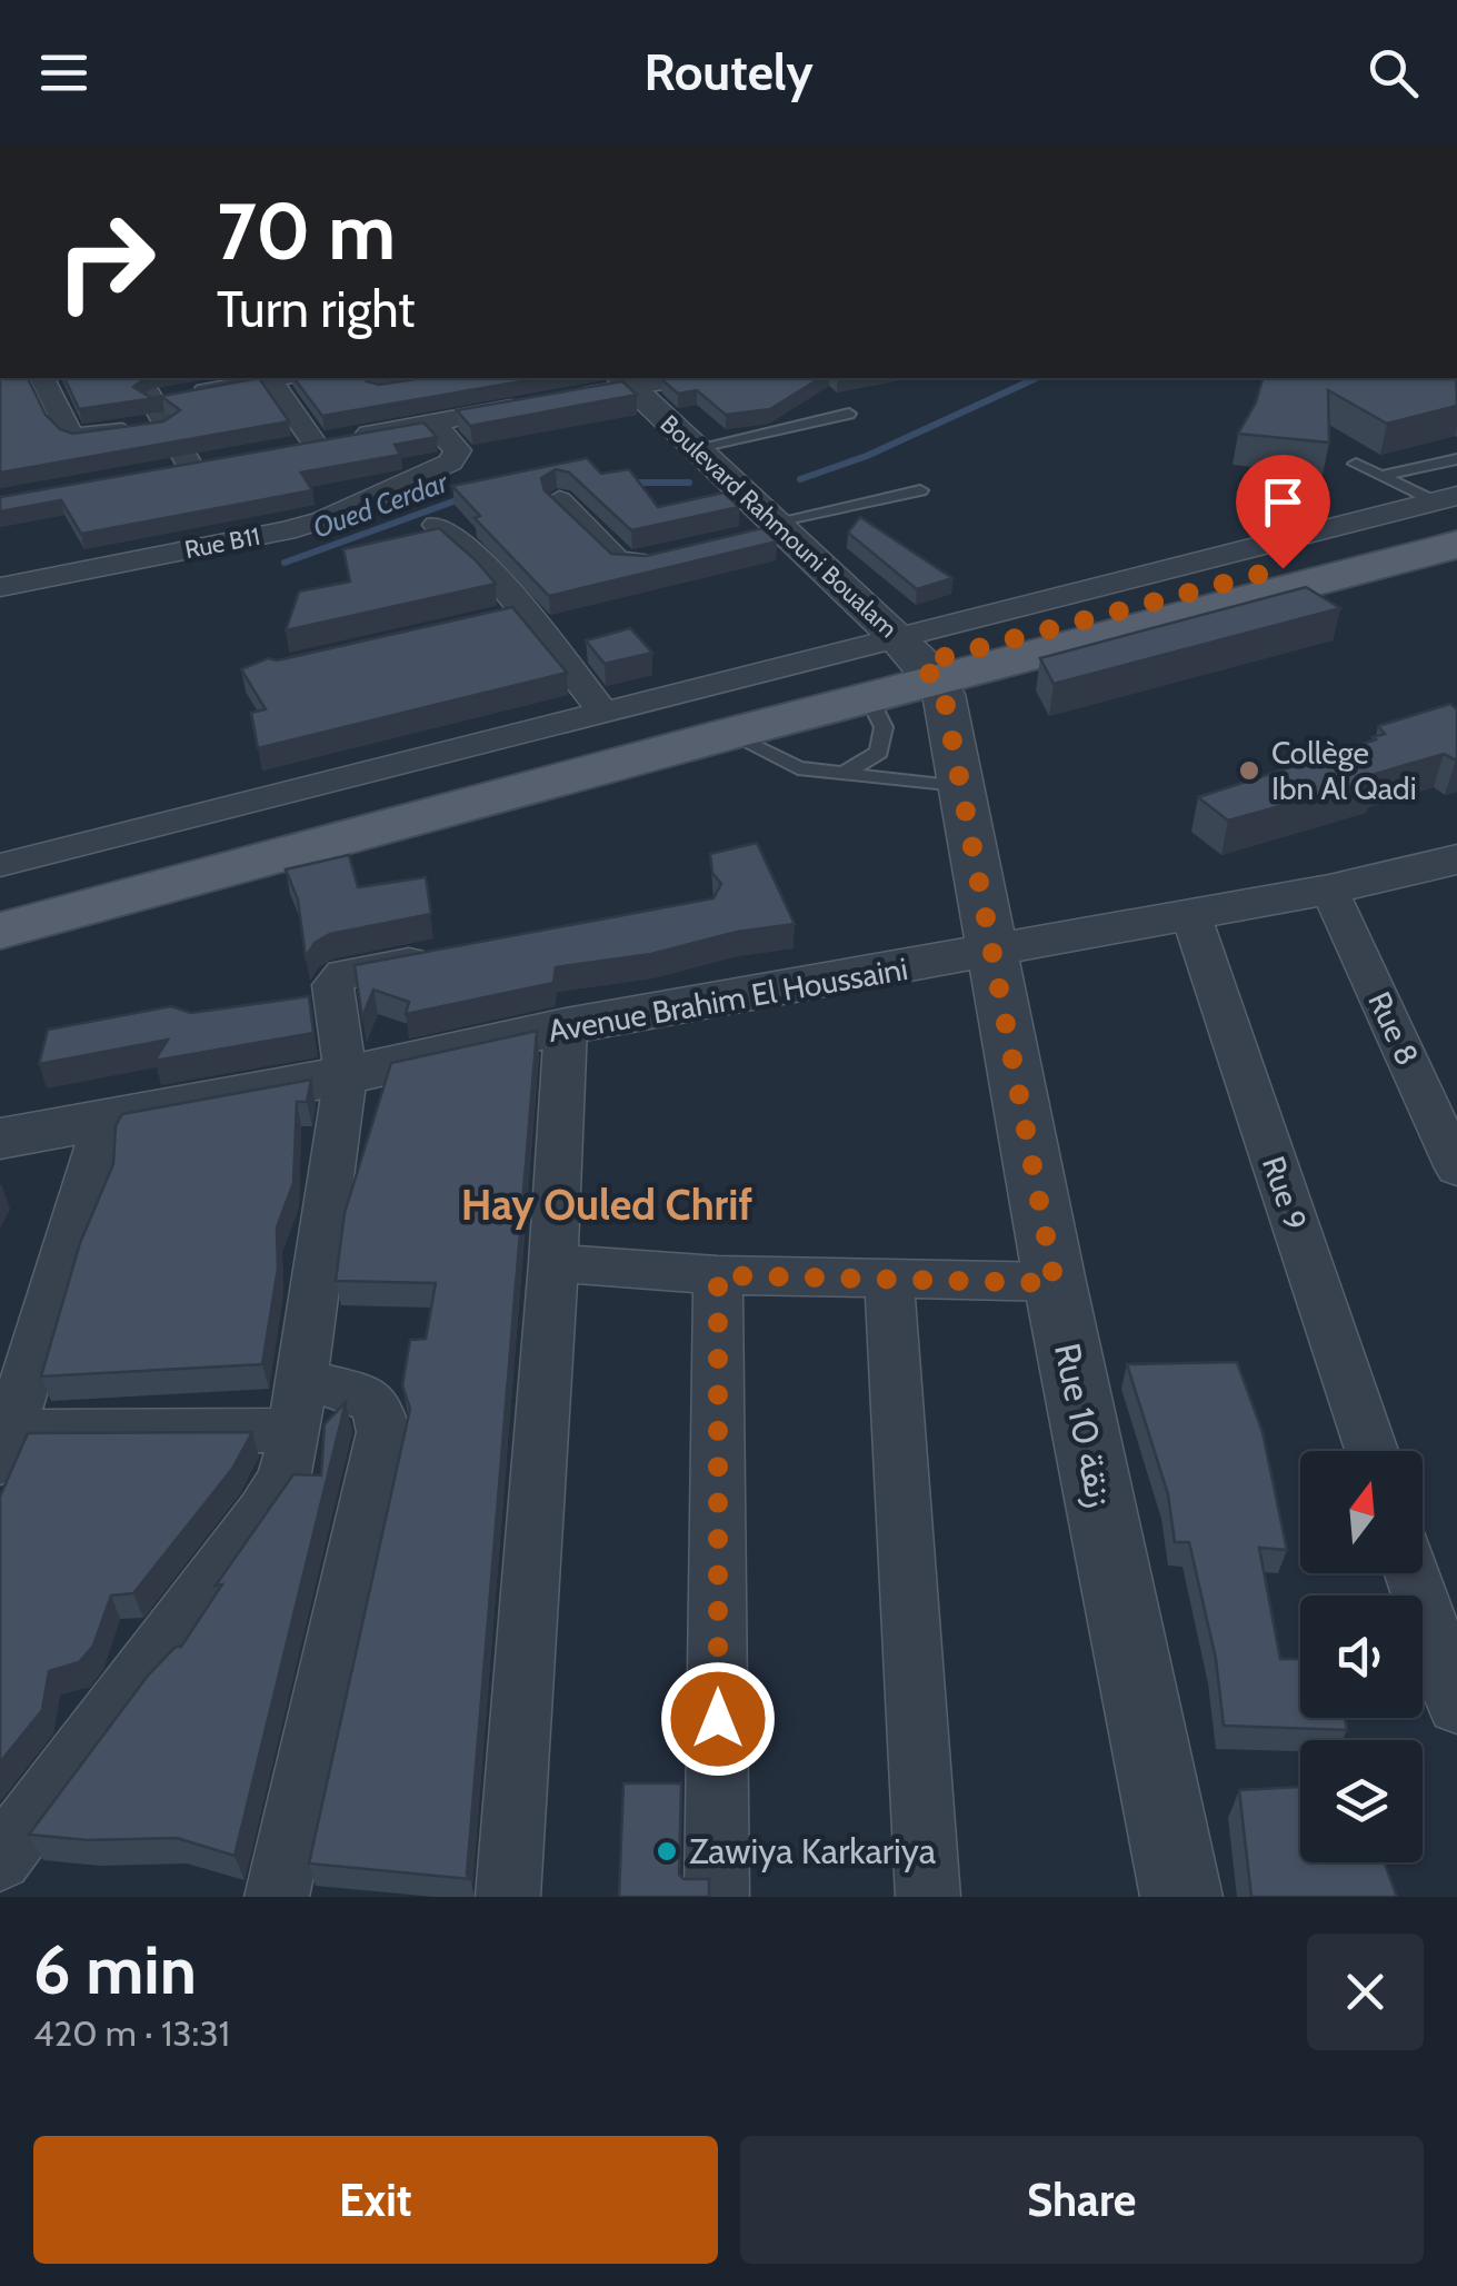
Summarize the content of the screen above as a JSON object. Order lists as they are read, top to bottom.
{
  "streets": {
    "street": [
      "Boulevard Rahmouni Boualam",
      "Rue B11",
      "Avenue Brahim El Houssaini",
      "Rue 8",
      "Rue 9",
      "Rue 10 زنقة"
    ]
  },
  "crossings": [
    ["Boulevard Rahmouni Boualam", "Rue 10 زنقة"],
    ["Avenue Brahim El Houssaini", "Rue 8"],
    ["Avenue Brahim El Houssaini", "Rue 9"],
    ["Avenue Brahim El Houssaini", "Rue 10 زنقة"]
  ],
  "districts": ["Hay Ouled Chrif"],
  "water": ["Oued Cerdar"],
  "places": ["Collège Ibn Al Qadi", "Zawiya Karkariya"],
  "north": "top",
  "page": {
    "header": "Routely",
    "turn": ["70 m", "Turn right"],
    "heading": ["6 min", "420 m · 13:31"],
    "buttons": ["Exit", "Share"]
  }
}
